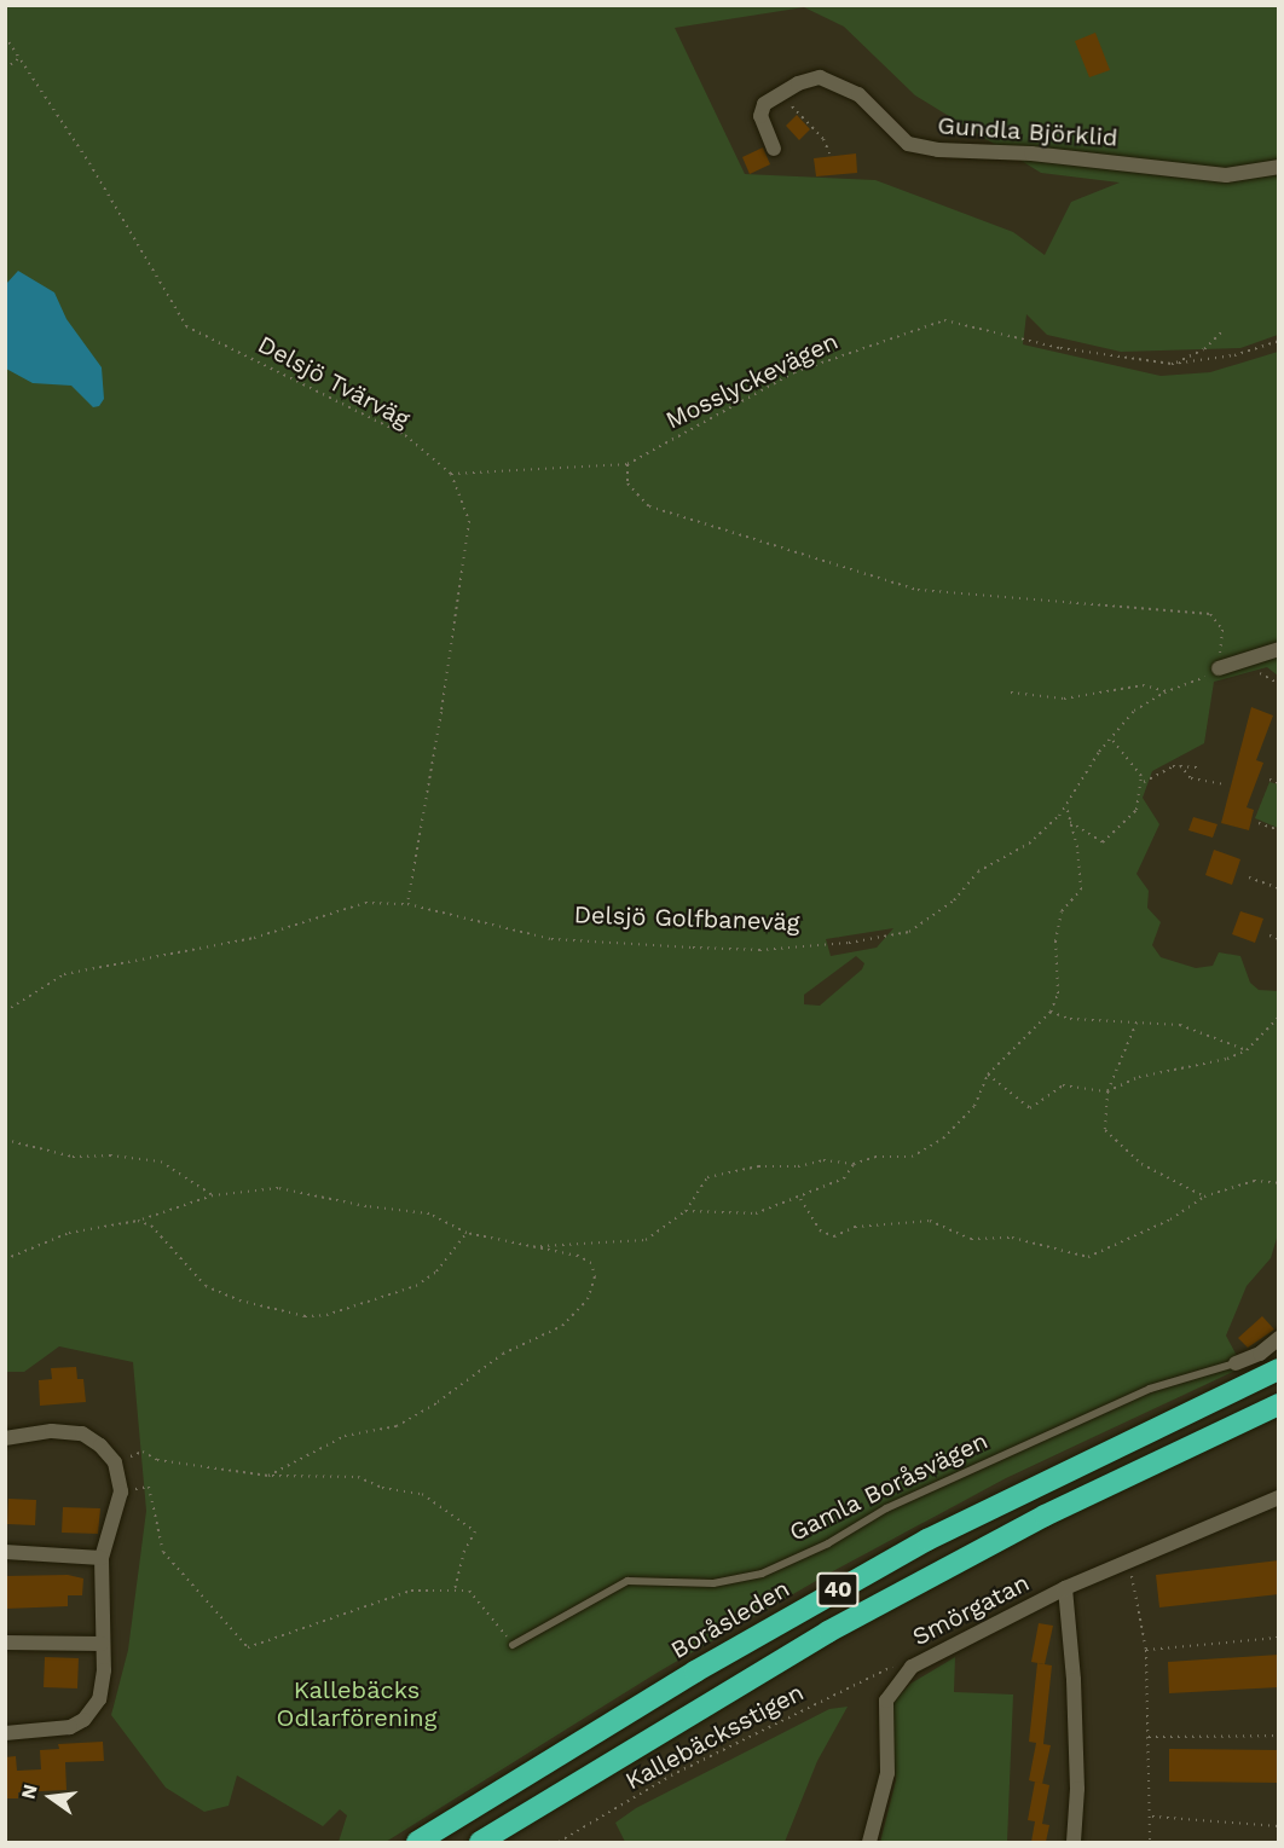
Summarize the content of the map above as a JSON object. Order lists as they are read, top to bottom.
{
  "streets": {
    "highway": ["40", "Boråsleden"],
    "street": ["Gundla Björklid", "Gamla Boråsvägen", "Smörgatan"],
    "path": [
      "Mosslyckevägen",
      "Delsjö Tvärväg",
      "Delsjö Golfbaneväg",
      "Kallebäcksstigen"
    ]
  },
  "crossings": [
    ["Mosslyckevägen", "Delsjö Tvärväg"],
    ["Delsjö Tvärväg", "Delsjö Golfbaneväg"]
  ],
  "parks": ["Kallebäcks Odlarförening"],
  "north": "left"
}
